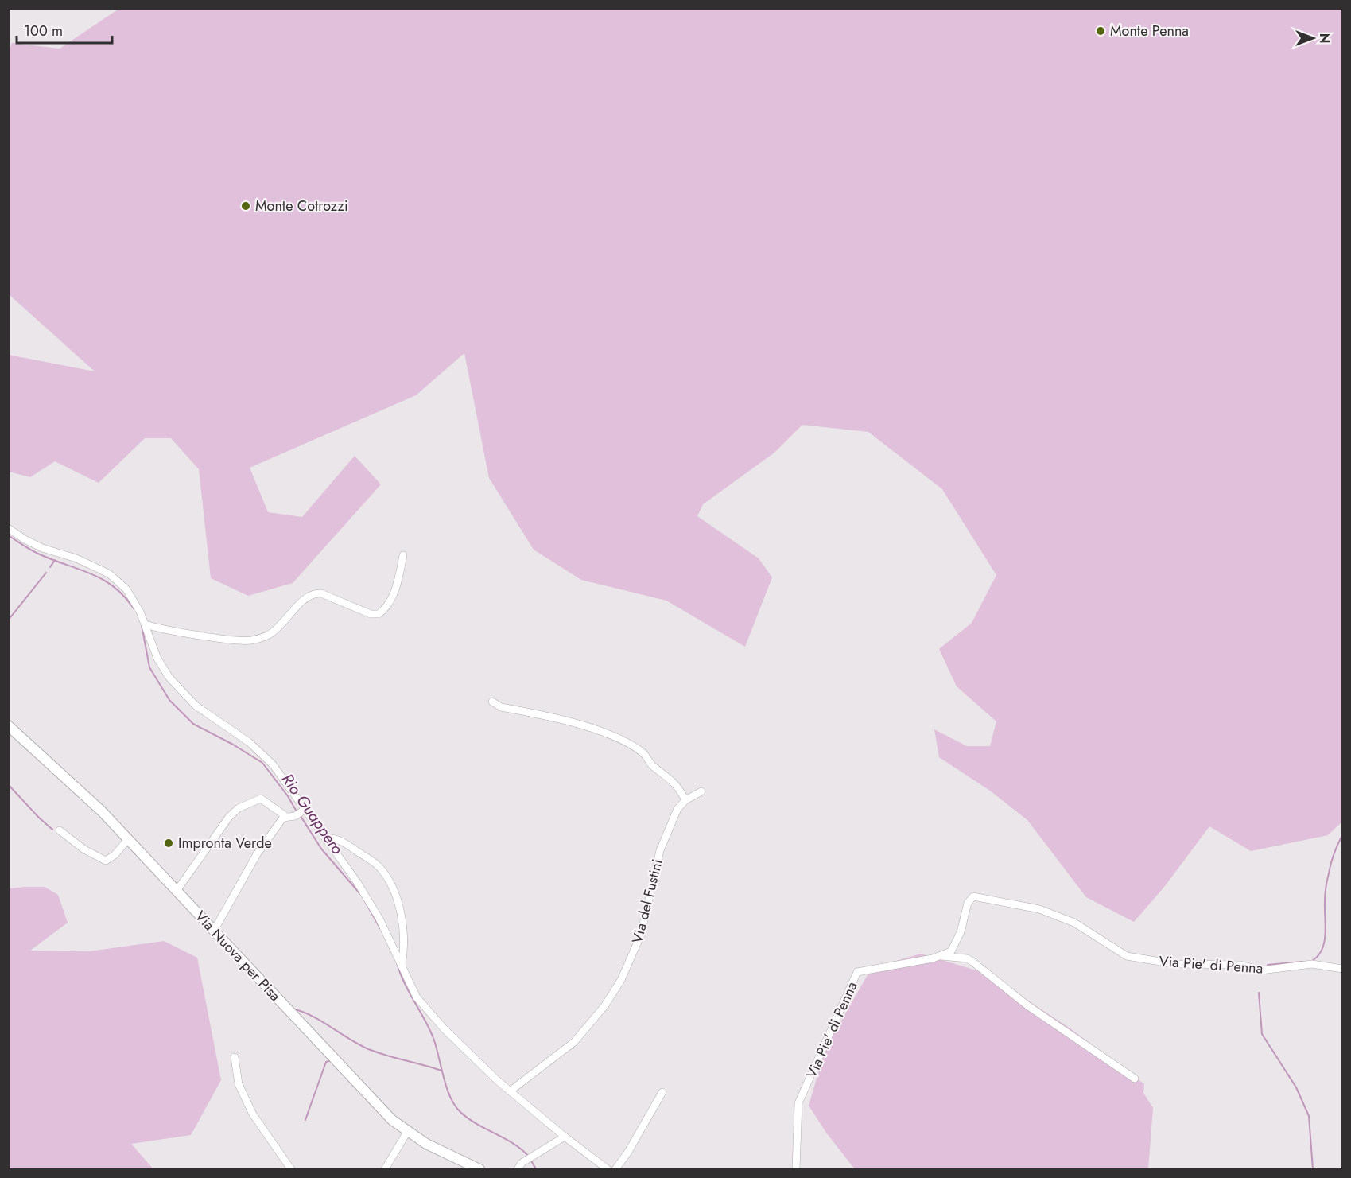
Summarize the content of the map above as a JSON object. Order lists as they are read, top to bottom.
{
  "streets": {
    "main road": ["Via Nuova per Pisa"],
    "street": ["Via del Fustini", "Via Pie' di Penna"]
  },
  "water": ["Rio Guappero"],
  "places": ["Monte Penna", "Monte Cotrozzi", "Impronta Verde"],
  "scale_bar": "100 m",
  "north": "right"
}
